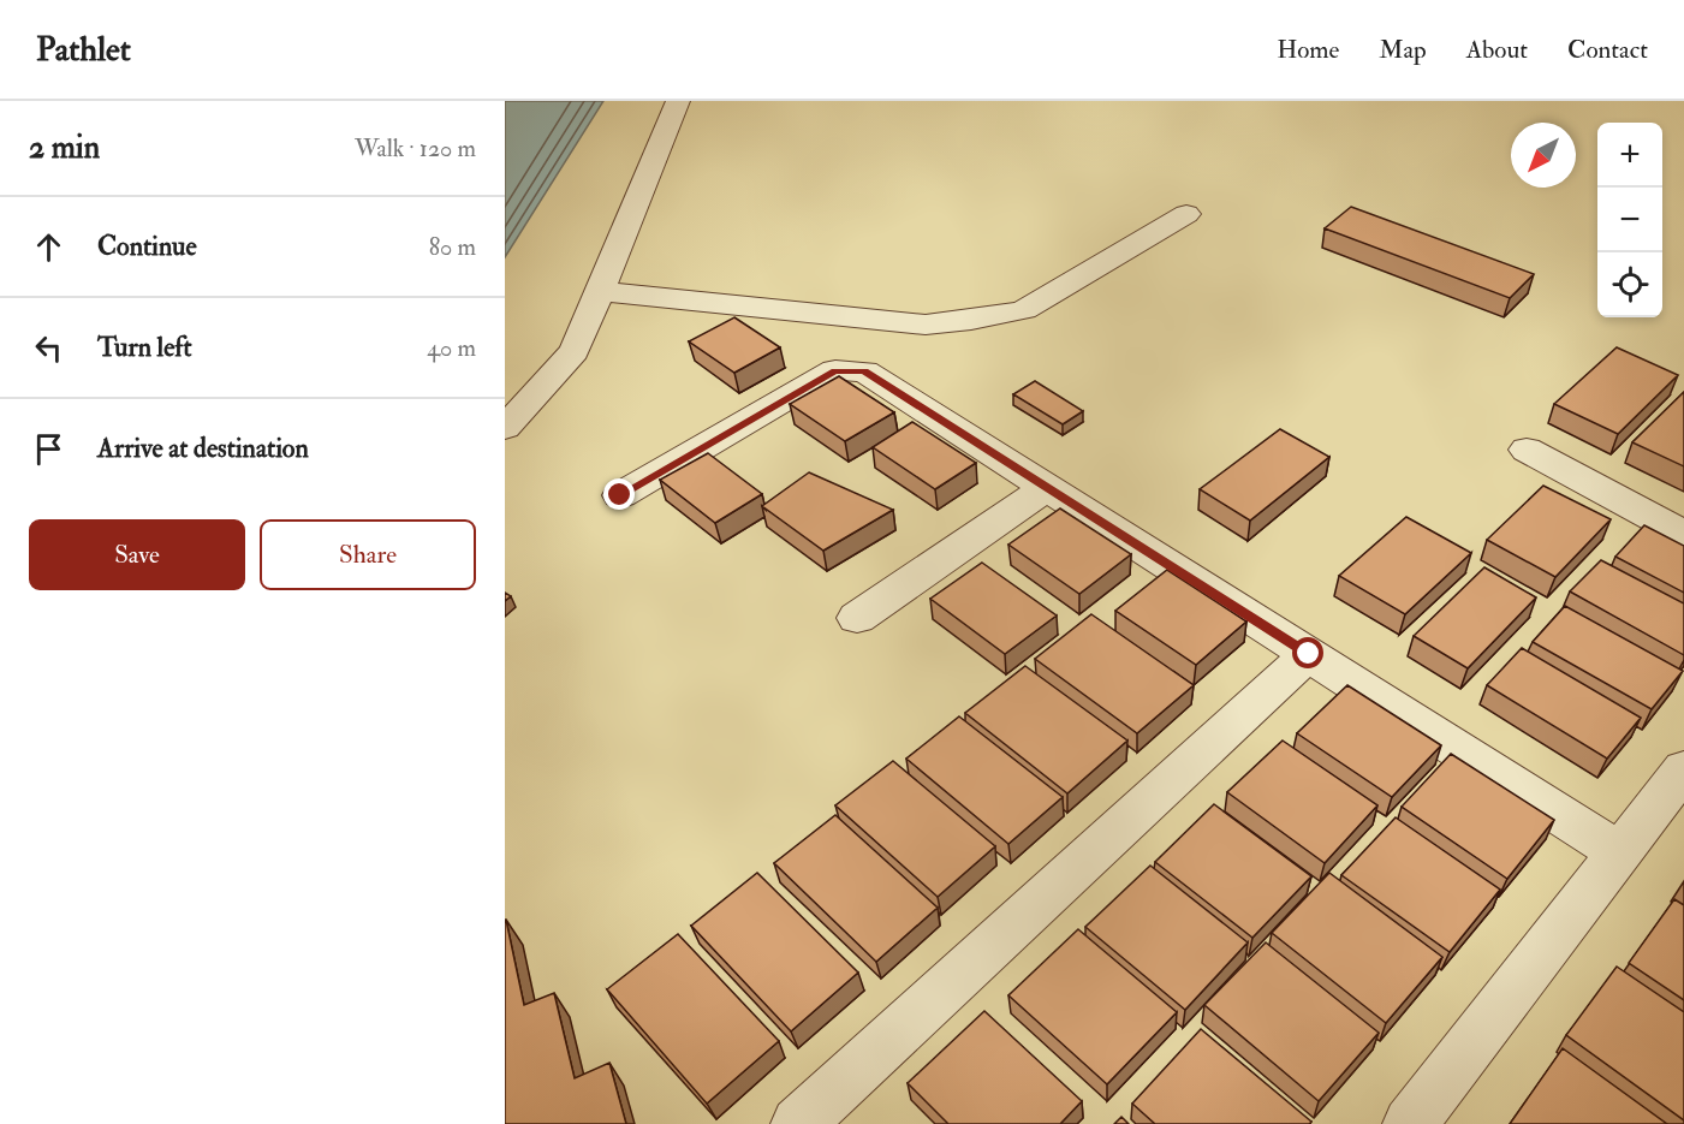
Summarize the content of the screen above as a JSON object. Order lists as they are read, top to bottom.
{
  "north": "bottom left",
  "page": {
    "header": "Pathlet",
    "nav": [
      "Home",
      "Map",
      "About",
      "Contact"
    ],
    "heading": ["2 min", "Walk · 120 m"],
    "map_buttons": ["+", "−"],
    "list": [
      ["Continue", "80 m"],
      ["Turn left", "40 m"],
      "Arrive at destination"
    ],
    "buttons": ["Save", "Share"]
  }
}
